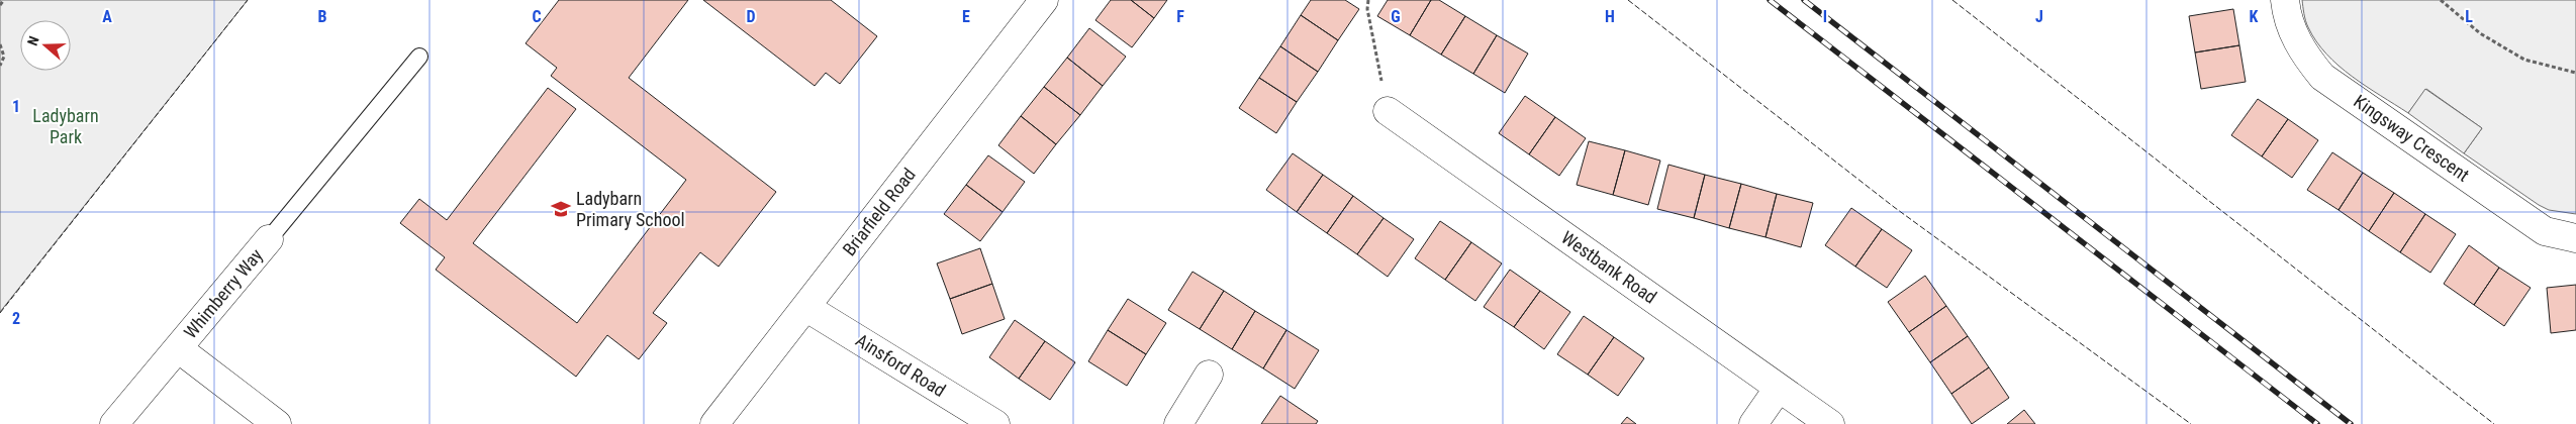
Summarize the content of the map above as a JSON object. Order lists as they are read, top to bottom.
{
  "streets": {
    "street": [
      "Kingsway Crescent",
      "Briarfield Road",
      "Westbank Road",
      "Whimberry Way",
      "Ainsford Road"
    ]
  },
  "crossings": [
    ["Briarfield Road", "Ainsford Road"]
  ],
  "parks": ["Ladybarn Park"],
  "places": {
    "school or university": ["Ladybarn Primary School"]
  },
  "north": "left",
  "grid": {
    "columns": [
      "A",
      "B",
      "C",
      "D",
      "E",
      "F",
      "G",
      "H",
      "I",
      "J",
      "K",
      "L"
    ],
    "rows": ["1", "2"]
  }
}
